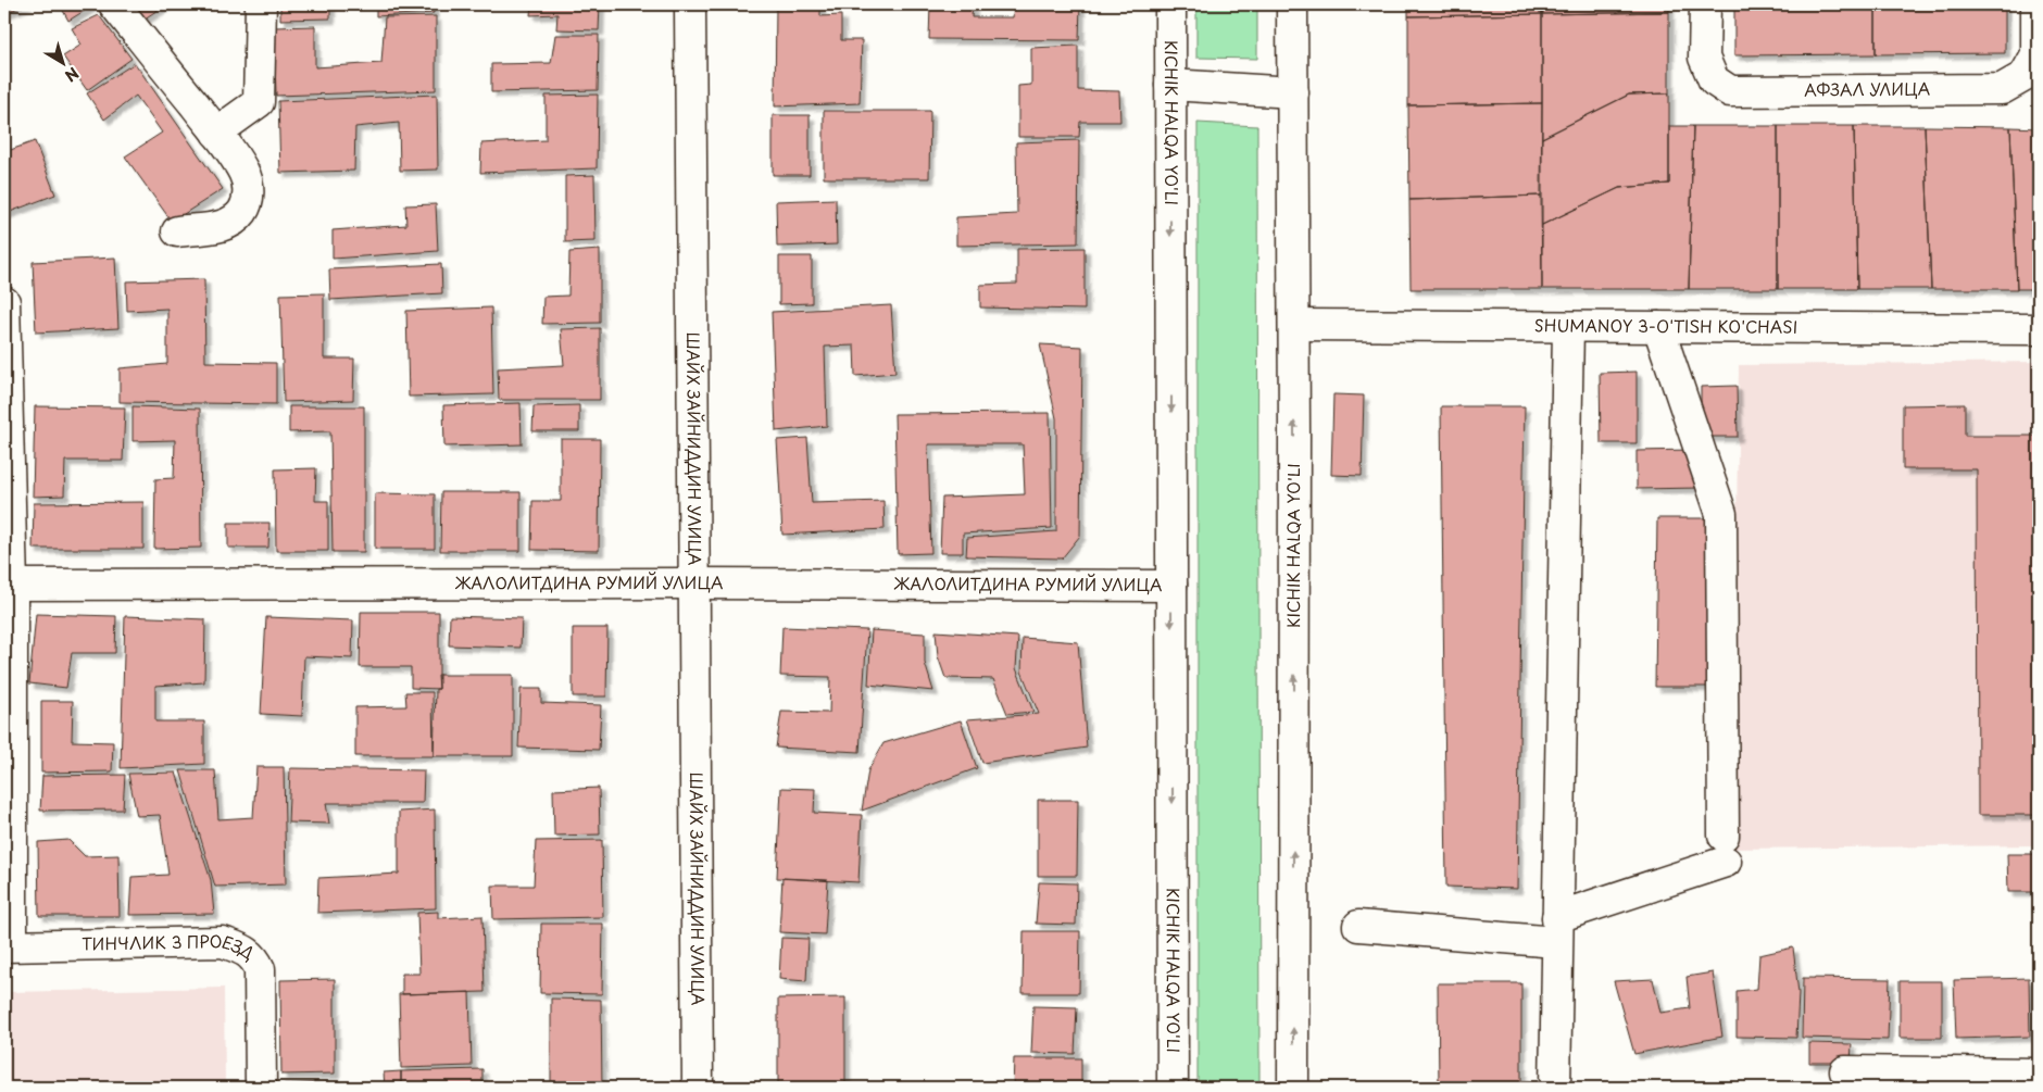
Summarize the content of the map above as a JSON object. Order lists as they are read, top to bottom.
{
  "streets": {
    "main road": [
      "АФЗАЛ УЛИЦА",
      "KICHIK HALQA YO'LI",
      "SHUMANOY 3-O'TISH KO'CHASI",
      "ШАЙХ ЗАЙНИДДИН УЛИЦА",
      "ЖАЛОЛИТДИНА РУМИЙ УЛИЦА",
      "ТИНЧЛИК 3 ПРОЕЗД"
    ]
  },
  "crossings": [
    ["KICHIK HALQA YO'LI", "SHUMANOY 3-O'TISH KO'CHASI"],
    ["KICHIK HALQA YO'LI", "ЖАЛОЛИТДИНА РУМИЙ УЛИЦА"],
    ["ШАЙХ ЗАЙНИДДИН УЛИЦА", "ЖАЛОЛИТДИНА РУМИЙ УЛИЦА"],
    ["ЖАЛОЛИТДИНА РУМИЙ УЛИЦА", "ТИНЧЛИК 3 ПРОЕЗД"]
  ],
  "north": "bottom right"
}
